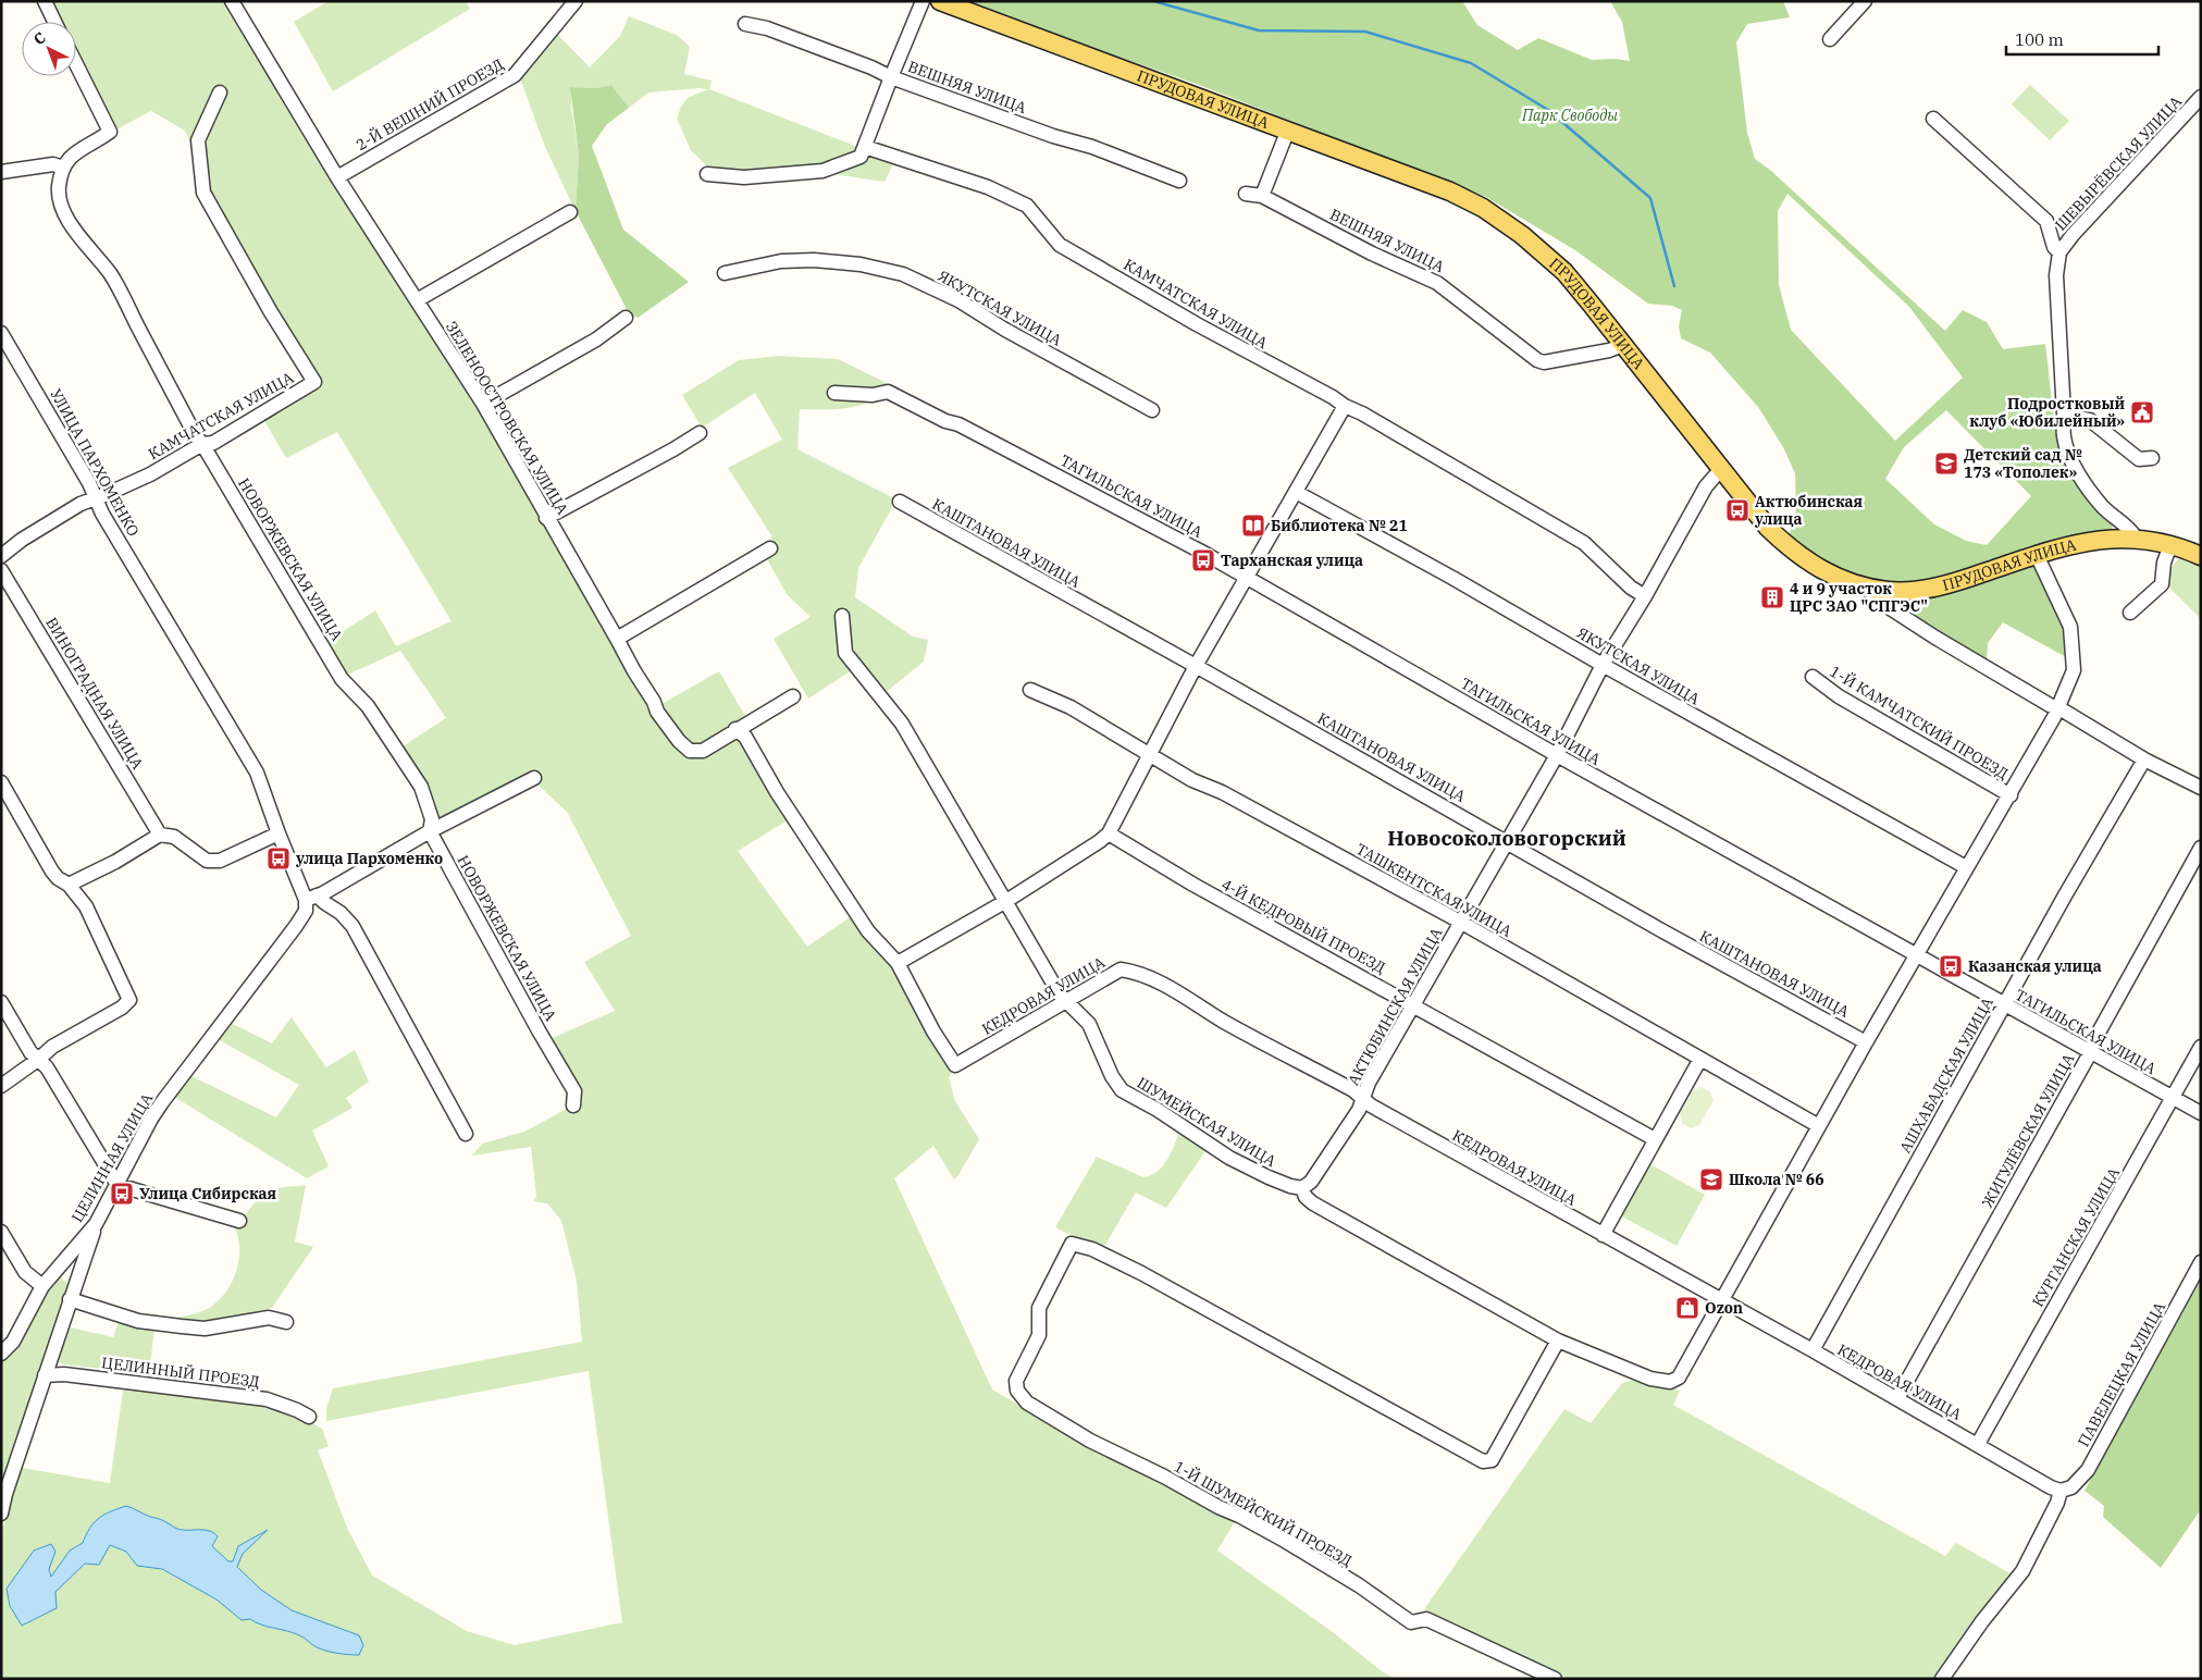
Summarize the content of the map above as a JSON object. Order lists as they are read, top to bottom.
{
  "streets": {
    "main road": ["ПРУДОВАЯ УЛИЦА"],
    "street": [
      "ВЕШНЯЯ УЛИЦА",
      "2-Й ВЕШНИЙ ПРОЕЗД",
      "ШЕВЫРЁВСКАЯ УЛИЦА",
      "КАМЧАТСКАЯ УЛИЦА",
      "ЯКУТСКАЯ УЛИЦА",
      "ЗЕЛЕНООСТРОВСКАЯ УЛИЦА",
      "УЛИЦА ПАРХОМЕНКО",
      "ТАГИЛЬСКАЯ УЛИЦА",
      "КАШТАНОВАЯ УЛИЦА",
      "НОВОРЖЕВСКАЯ УЛИЦА",
      "ВИНОГРАДНАЯ УЛИЦА",
      "1-Й КАМЧАТСКИЙ ПРОЕЗД",
      "ТАШКЕНТСКАЯ УЛИЦА",
      "4-Й КЕДРОВЫЙ ПРОЕЗД",
      "КЕДРОВАЯ УЛИЦА",
      "АКТЮБИНСКАЯ УЛИЦА",
      "АШХАБАДСКАЯ УЛИЦА",
      "ШУМЕЙСКАЯ УЛИЦА",
      "ЖИГУЛЁВСКАЯ УЛИЦА",
      "ЦЕЛИННАЯ УЛИЦА",
      "КУРГАНСКАЯ УЛИЦА",
      "ЦЕЛИННЫЙ ПРОЕЗД",
      "ПАВЕЛЕЦКАЯ УЛИЦА",
      "1-Й ШУМЕЙСКИЙ ПРОЕЗД"
    ]
  },
  "crossings": [
    ["ВЕШНЯЯ УЛИЦА", "ПРУДОВАЯ УЛИЦА"],
    ["ПРУДОВАЯ УЛИЦА", "ШЕВЫРЁВСКАЯ УЛИЦА"],
    ["ПРУДОВАЯ УЛИЦА", "АКТЮБИНСКАЯ УЛИЦА"],
    ["2-Й ВЕШНИЙ ПРОЕЗД", "ЗЕЛЕНООСТРОВСКАЯ УЛИЦА"],
    ["КАМЧАТСКАЯ УЛИЦА", "УЛИЦА ПАРХОМЕНКО"],
    ["КАМЧАТСКАЯ УЛИЦА", "НОВОРЖЕВСКАЯ УЛИЦА"],
    ["КАМЧАТСКАЯ УЛИЦА", "АКТЮБИНСКАЯ УЛИЦА"],
    ["ЯКУТСКАЯ УЛИЦА", "АКТЮБИНСКАЯ УЛИЦА"],
    ["УЛИЦА ПАРХОМЕНКО", "ЦЕЛИННАЯ УЛИЦА"],
    ["ТАГИЛЬСКАЯ УЛИЦА", "АКТЮБИНСКАЯ УЛИЦА"],
    ["ТАГИЛЬСКАЯ УЛИЦА", "АШХАБАДСКАЯ УЛИЦА"],
    ["ТАГИЛЬСКАЯ УЛИЦА", "ЖИГУЛЁВСКАЯ УЛИЦА"],
    ["ТАГИЛЬСКАЯ УЛИЦА", "КУРГАНСКАЯ УЛИЦА"],
    ["КАШТАНОВАЯ УЛИЦА", "АКТЮБИНСКАЯ УЛИЦА"],
    ["ТАШКЕНТСКАЯ УЛИЦА", "АКТЮБИНСКАЯ УЛИЦА"],
    ["4-Й КЕДРОВЫЙ ПРОЕЗД", "АКТЮБИНСКАЯ УЛИЦА"],
    ["КЕДРОВАЯ УЛИЦА", "АКТЮБИНСКАЯ УЛИЦА"],
    ["КЕДРОВАЯ УЛИЦА", "АШХАБАДСКАЯ УЛИЦА"],
    ["КЕДРОВАЯ УЛИЦА", "ШУМЕЙСКАЯ УЛИЦА"],
    ["КЕДРОВАЯ УЛИЦА", "ЖИГУЛЁВСКАЯ УЛИЦА"],
    ["КЕДРОВАЯ УЛИЦА", "КУРГАНСКАЯ УЛИЦА"],
    ["КЕДРОВАЯ УЛИЦА", "ПАВЕЛЕЦКАЯ УЛИЦА"],
    ["АКТЮБИНСКАЯ УЛИЦА", "ШУМЕЙСКАЯ УЛИЦА"]
  ],
  "districts": ["Новосоколовогорский"],
  "parks": ["Парк Свободы"],
  "places": {
    "public building": ["Подростковый клуб «Юбилейный»"],
    "school or university": ["Детский сад № 173 «Тополек»", "Школа № 66"],
    "bus stop": [
      "Актюбинская улица",
      "Тарханская улица",
      "улица Пархоменко",
      "Казанская улица",
      "Улица Сибирская"
    ],
    "library": ["Библиотека № 21"],
    "building": ["4 и 9 участок ЦРС ЗАО \"СПГЭС\""],
    "shop": ["Ozon"]
  },
  "scale_bar": "100 m",
  "north": "top left"
}
